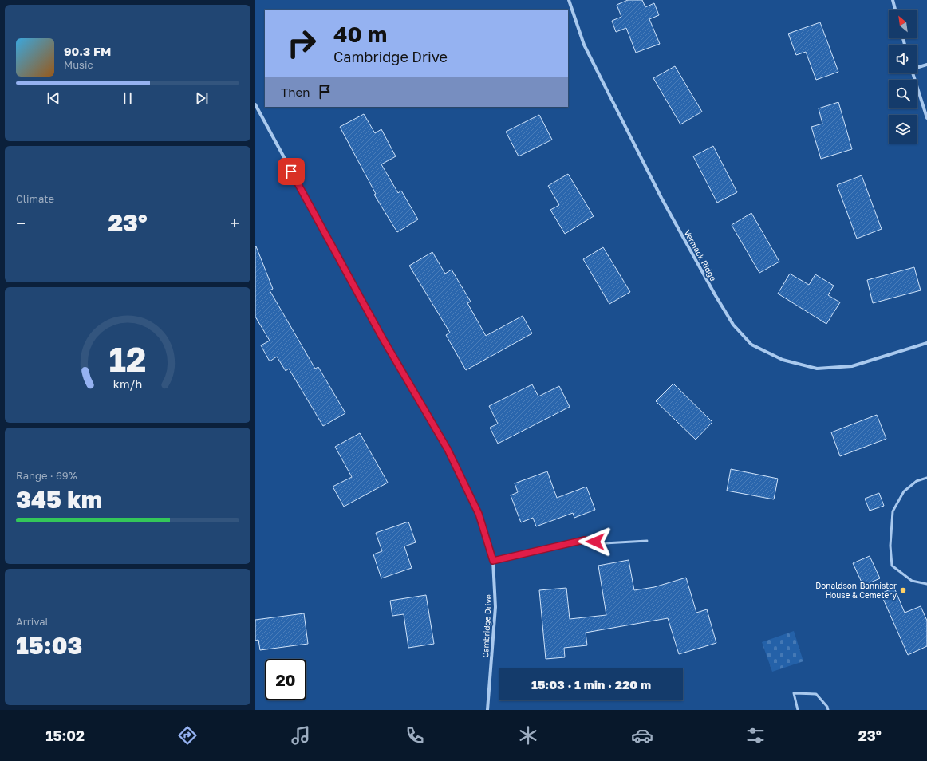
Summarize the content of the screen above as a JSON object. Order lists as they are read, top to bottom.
{
  "streets": {
    "street": ["Vermack Ridge", "Cambridge Drive"]
  },
  "places": ["Donaldson-Bannister House & Cemetery"],
  "north": "top left",
  "page": {
    "turn": ["40 m", "Cambridge Drive"],
    "song": ["90.3 FM", "Music"],
    "then": "Then",
    "tile": [
      "Climate",
      ["Range · 69%", "345 km"],
      ["Arrival", "15:03"]
    ],
    "heat": ["−", "23°", "+"],
    "limit": "20",
    "trip": "15:03 · 1 min · 220 m",
    "tabs": ["15:02", "23°"],
    "gauge": ["12", "km/h"]
  }
}
